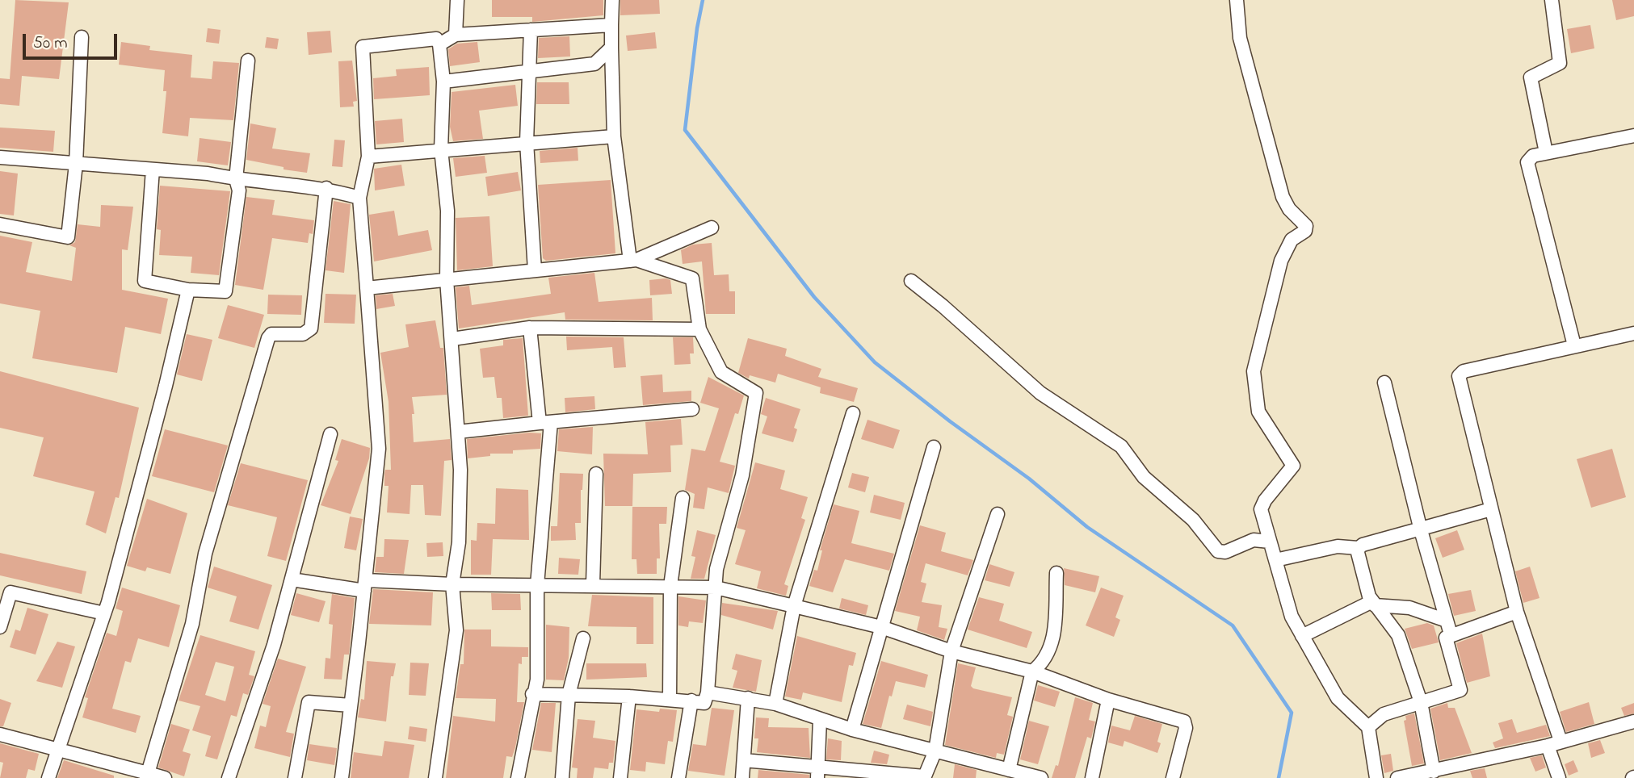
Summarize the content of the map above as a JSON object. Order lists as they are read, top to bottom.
{
  "scale_bar": "50 m"
}
